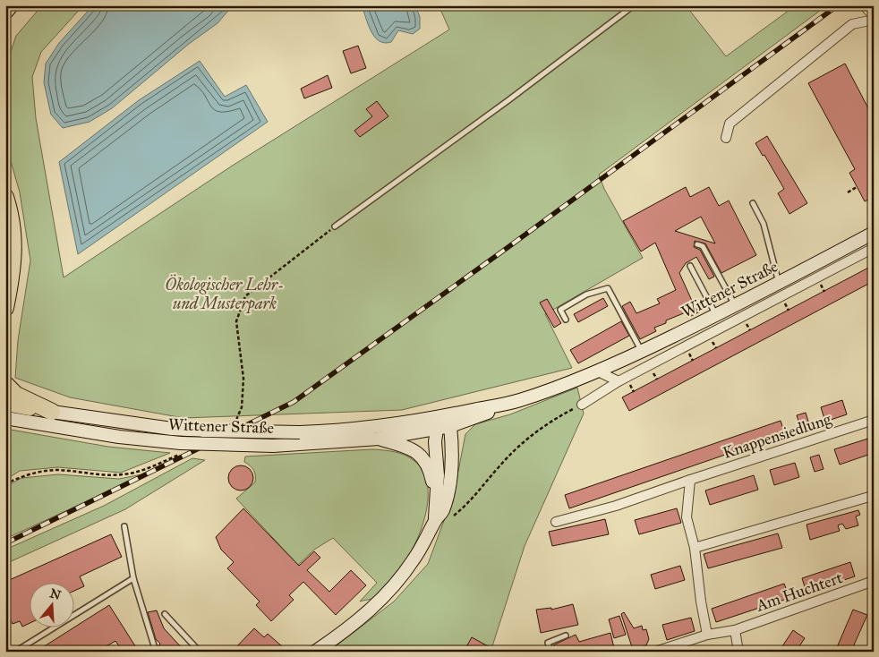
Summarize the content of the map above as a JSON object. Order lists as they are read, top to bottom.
{
  "streets": {
    "main road": ["Wittener Straße"],
    "street": ["Knappensiedlung", "Am Huchtert"]
  },
  "parks": ["Ökologischer Lehr- und Musterpark"],
  "north": "top"
}
